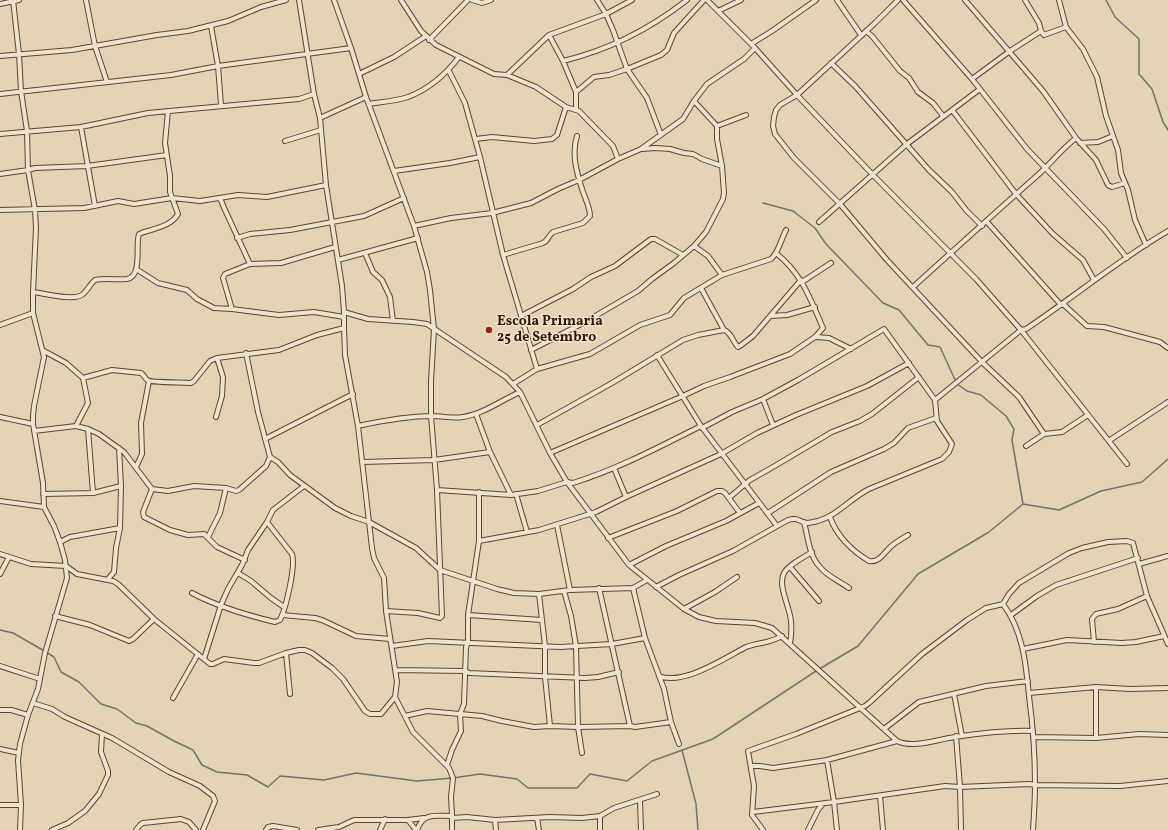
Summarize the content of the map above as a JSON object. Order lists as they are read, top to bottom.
{
  "places": ["Escola Primaria 25 de Setembro"]
}
